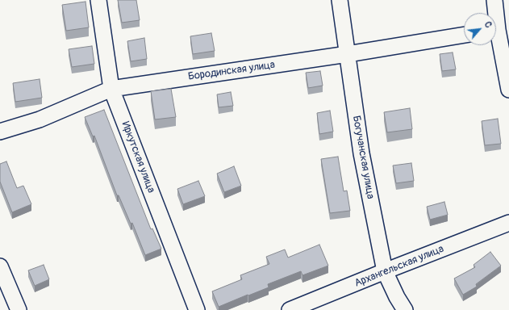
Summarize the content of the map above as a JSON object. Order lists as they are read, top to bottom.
{
  "streets": {
    "street": [
      "Бородинская улица",
      "Иркутская улица",
      "Богучанская улица",
      "Архангельская улица"
    ]
  },
  "crossings": [
    ["Бородинская улица", "Иркутская улица"],
    ["Бородинская улица", "Богучанская улица"],
    ["Богучанская улица", "Архангельская улица"]
  ],
  "north": "top right"
}
